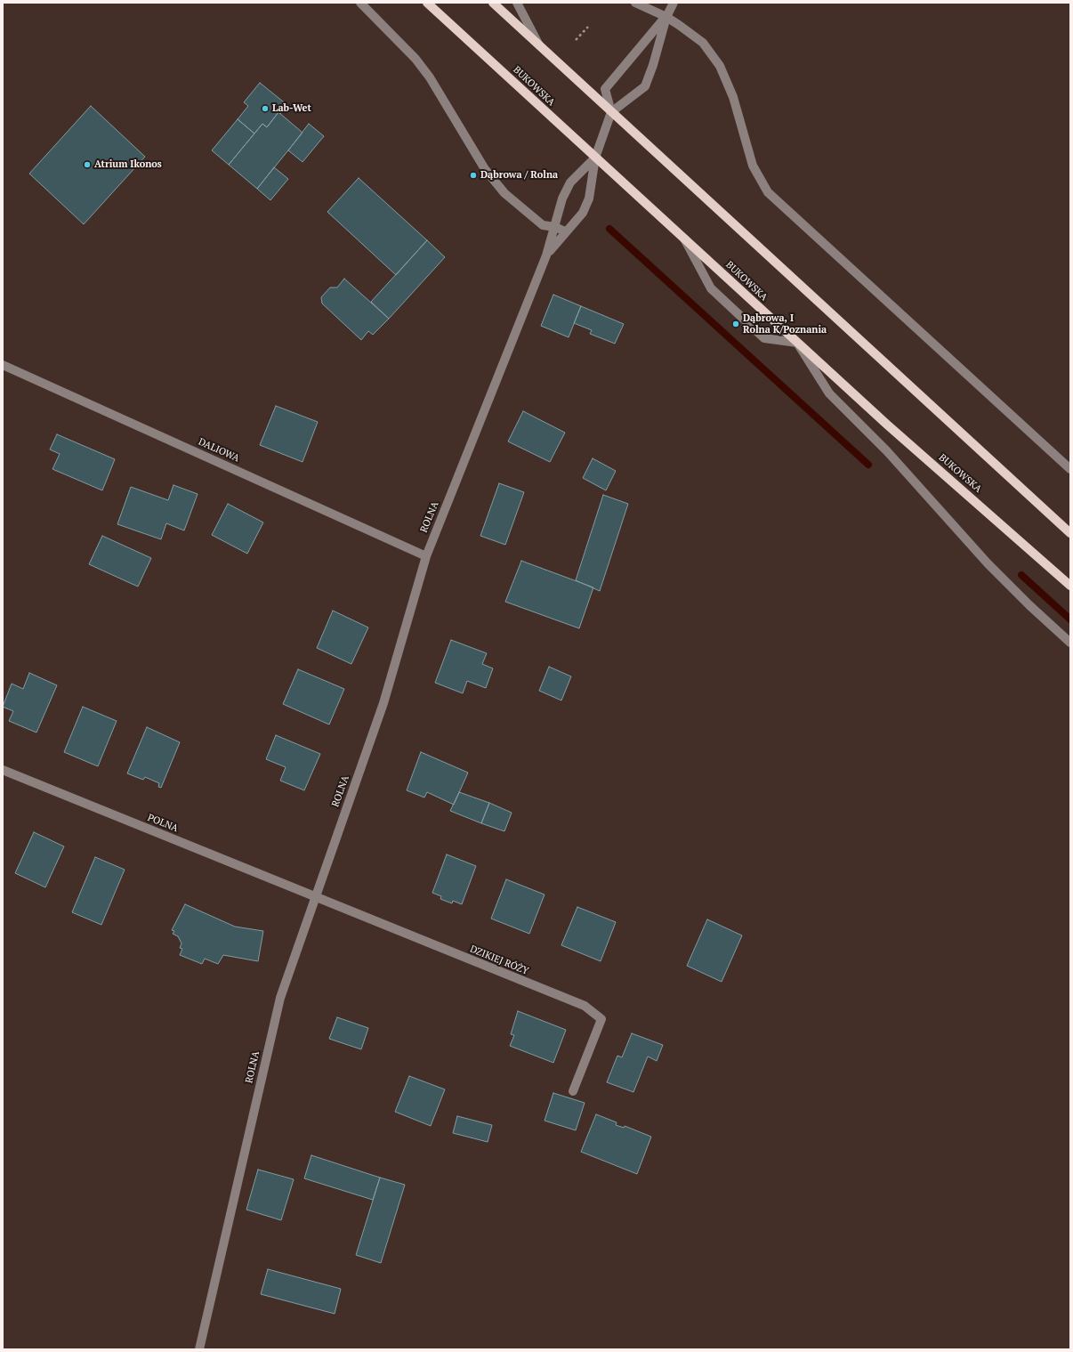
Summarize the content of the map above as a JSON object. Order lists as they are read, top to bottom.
{
  "streets": {
    "main road": ["BUKOWSKA"],
    "street": [
      "DALIOWA",
      "ROLNA",
      "POLNA",
      "DZIKIEJ RÓŻY"
    ]
  },
  "crossings": [
    ["DALIOWA", "ROLNA"],
    ["ROLNA", "POLNA"],
    ["ROLNA", "DZIKIEJ RÓŻY"],
    ["POLNA", "DZIKIEJ RÓŻY"]
  ],
  "places": [
    "Lab-Wet",
    "Atrium Ikonos",
    "Dąbrowa / Rolna",
    "Dąbrowa, I Rolna K/Poznania"
  ]
}
